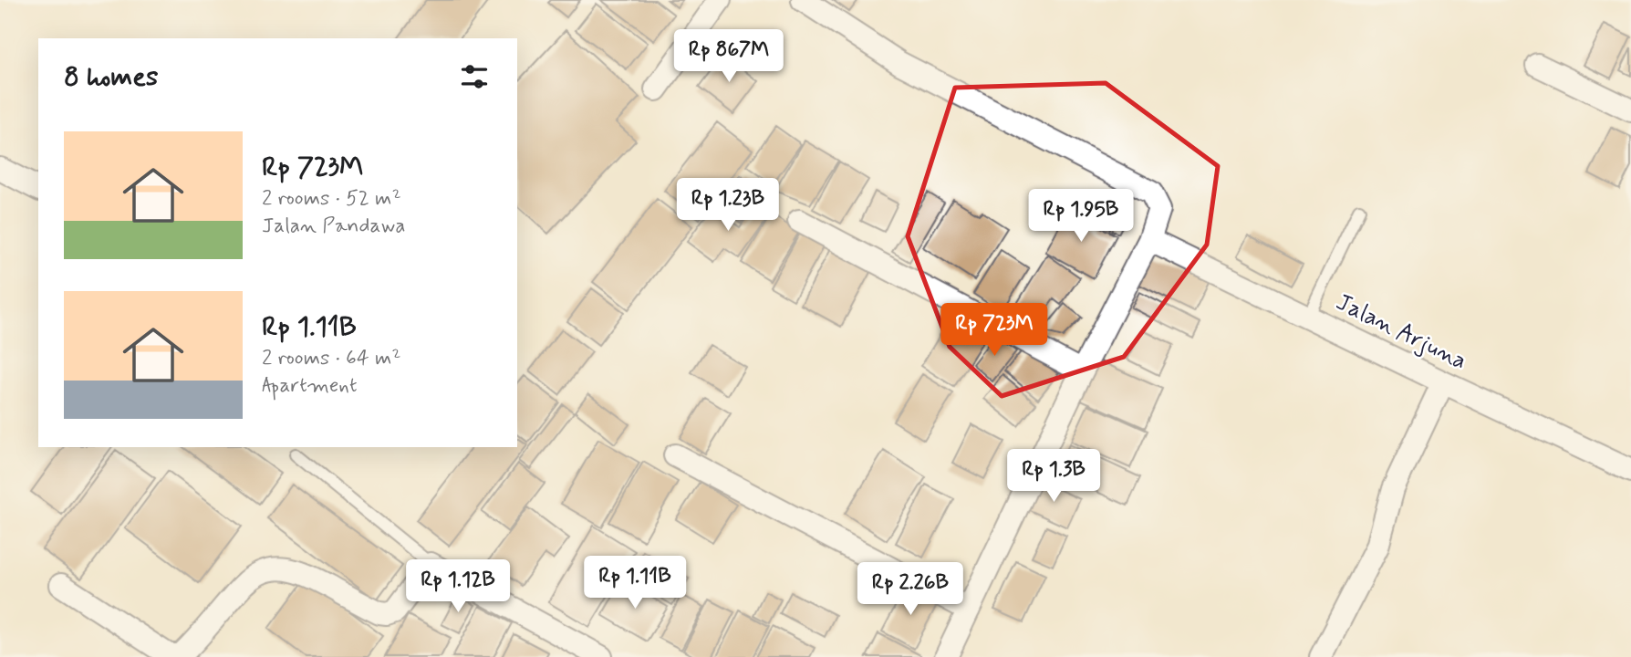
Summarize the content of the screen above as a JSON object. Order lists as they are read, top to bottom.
{
  "streets": {
    "street": ["Jalan Arjuna"]
  },
  "page": {
    "price": [
      "Rp 867M",
      "Rp 1.23B",
      "Rp 1.95B",
      "Rp 723M",
      "Rp 1.3B",
      "Rp 1.11B",
      "Rp 1.12B",
      "Rp 2.26B"
    ],
    "heading": "8 homes",
    "list": [
      {
        "name": "Rp 723M",
        "note": "2 rooms · 52 m² · Jalan Pandawa"
      },
      {
        "name": "Rp 1.11B",
        "note": "2 rooms · 64 m² · Apartment"
      }
    ]
  }
}
